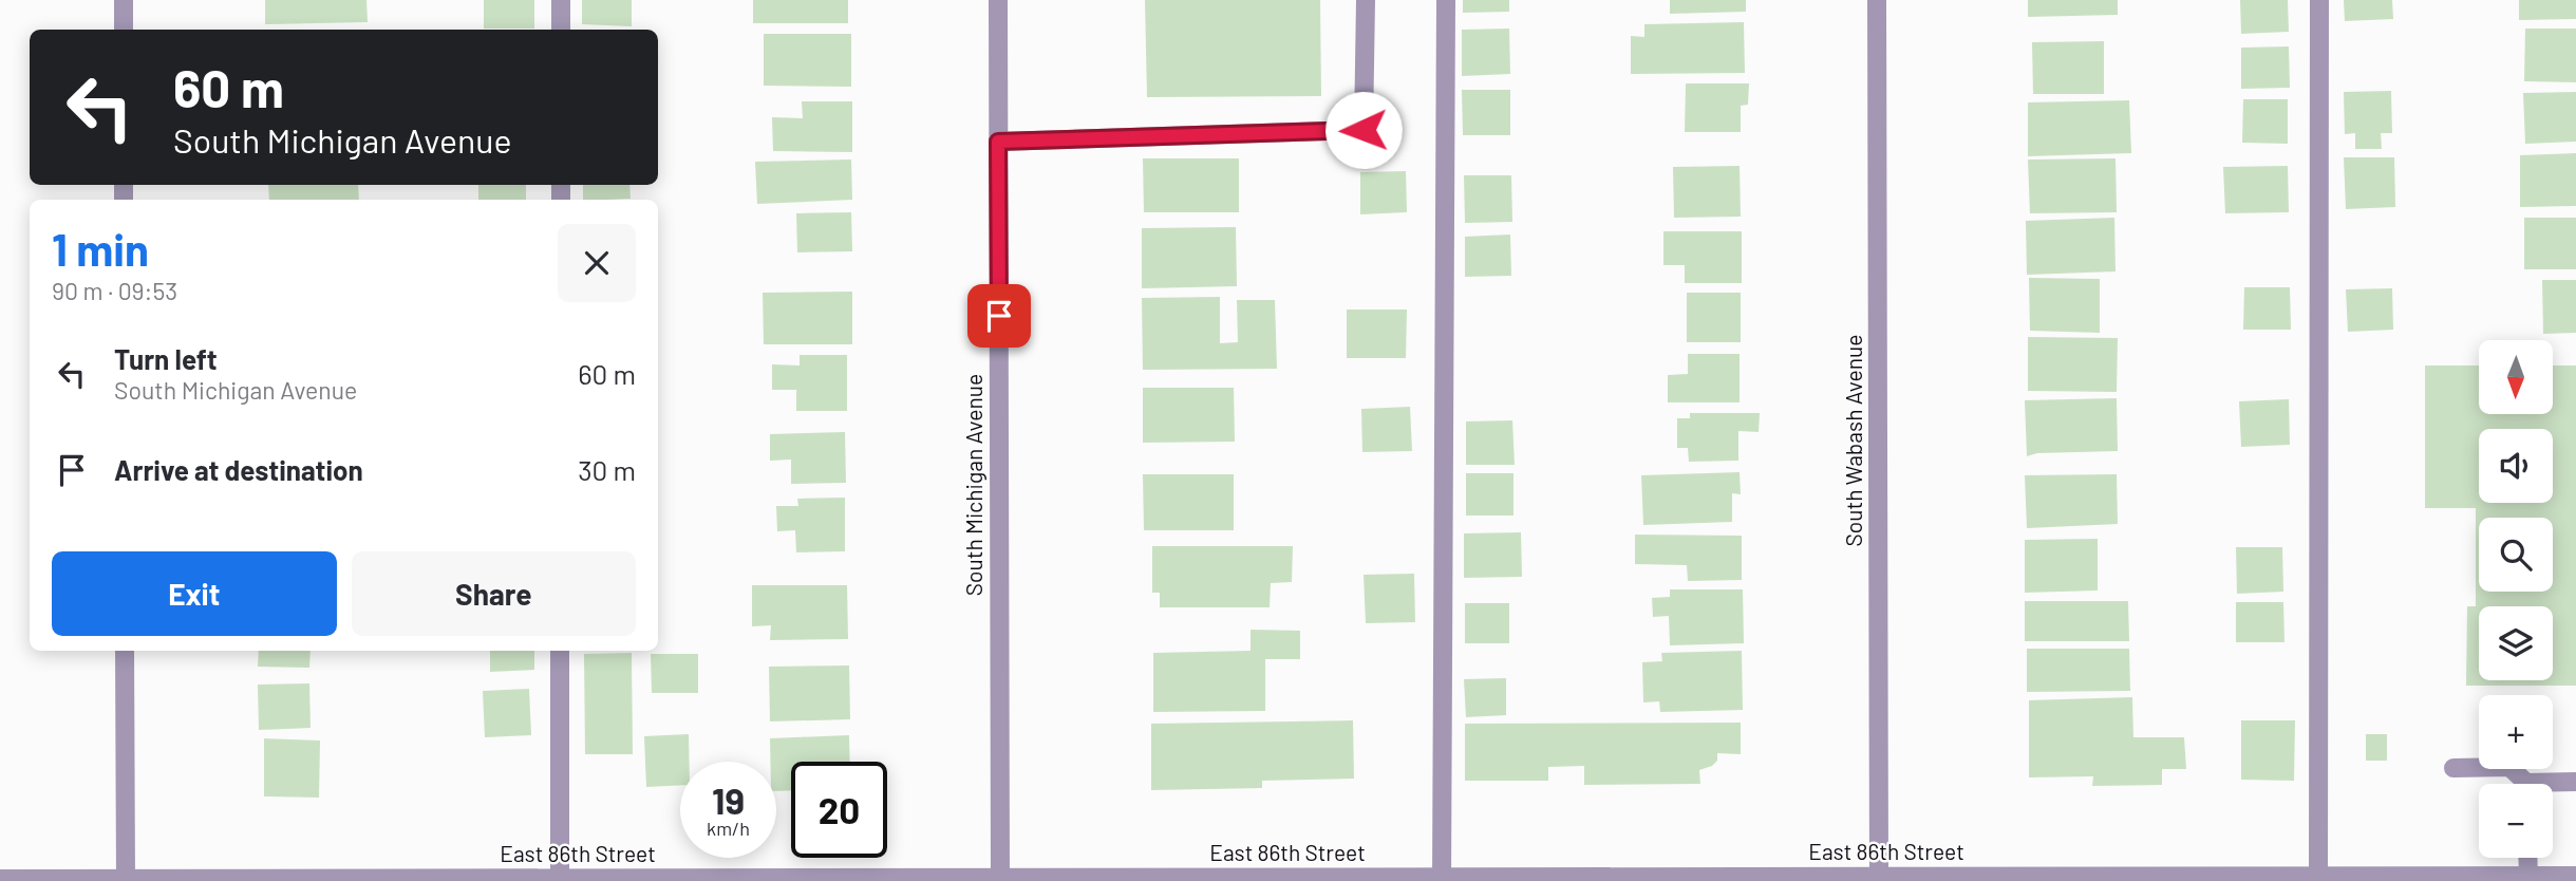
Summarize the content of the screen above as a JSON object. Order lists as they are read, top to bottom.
{
  "streets": {
    "street": ["South Wabash Avenue", "South Michigan Avenue", "East 86th Street"]
  },
  "crossings": [
    ["South Wabash Avenue", "East 86th Street"],
    ["South Michigan Avenue", "East 86th Street"]
  ],
  "north": "bottom",
  "page": {
    "turn": ["60 m", "South Michigan Avenue"],
    "heading": ["1 min", "90 m · 09:53"],
    "list": [
      {
        "name": "Turn left",
        "note": "South Michigan Avenue",
        "value": "60 m"
      },
      {
        "name": "Arrive at destination",
        "value": "30 m"
      }
    ],
    "map_buttons": ["+", "−"],
    "buttons": ["Exit", "Share"],
    "speed": "19 km/h",
    "limit": "20"
  }
}
